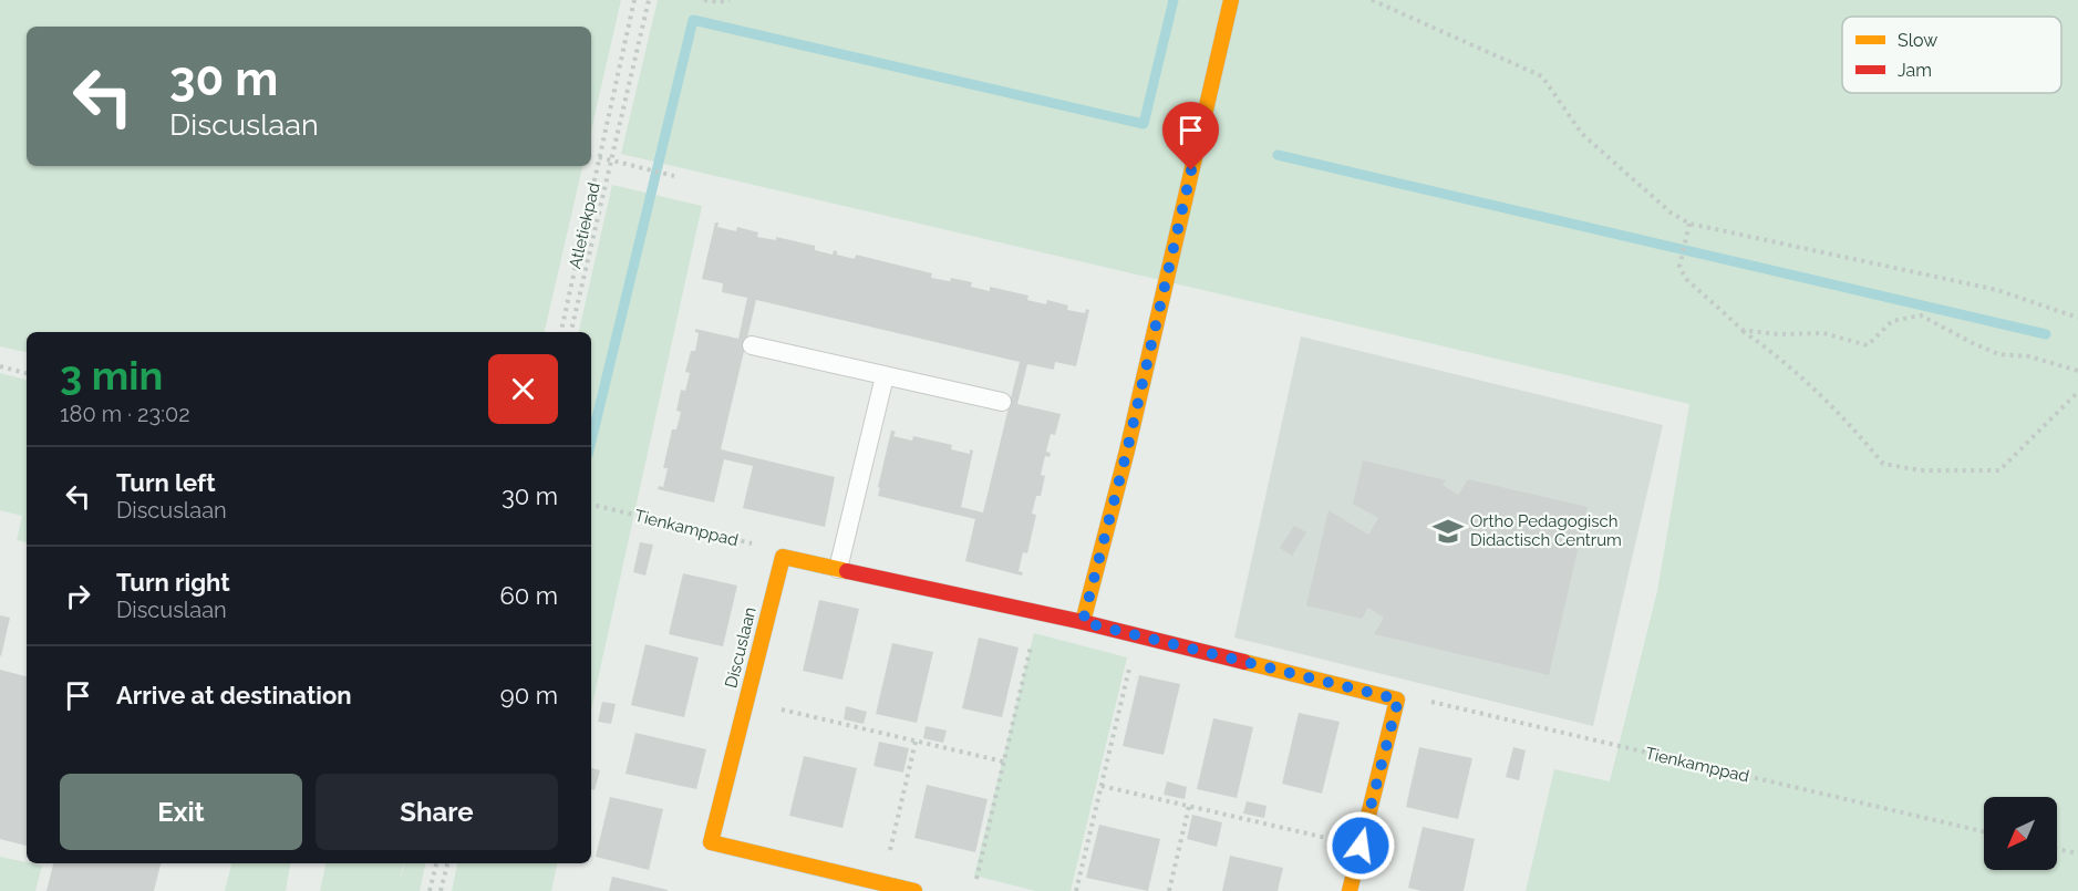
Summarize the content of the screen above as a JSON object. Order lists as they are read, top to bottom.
{
  "streets": {
    "street": ["Discuslaan"],
    "path": ["Atletiekpad", "Tienkamppad"]
  },
  "crossings": [
    ["Tienkamppad", "Discuslaan"]
  ],
  "places": {
    "school or university": ["Ortho Pedagogisch Didactisch Centrum"]
  },
  "legend": ["Slow", "Jam"],
  "north": "bottom left",
  "page": {
    "turn": ["30 m", "Discuslaan"],
    "heading": ["3 min", "180 m · 23:02"],
    "list": [
      {
        "name": "Turn left",
        "note": "Discuslaan",
        "value": "30 m"
      },
      {
        "name": "Turn right",
        "note": "Discuslaan",
        "value": "60 m"
      },
      {
        "name": "Arrive at destination",
        "value": "90 m"
      }
    ],
    "buttons": ["Exit", "Share"]
  }
}
